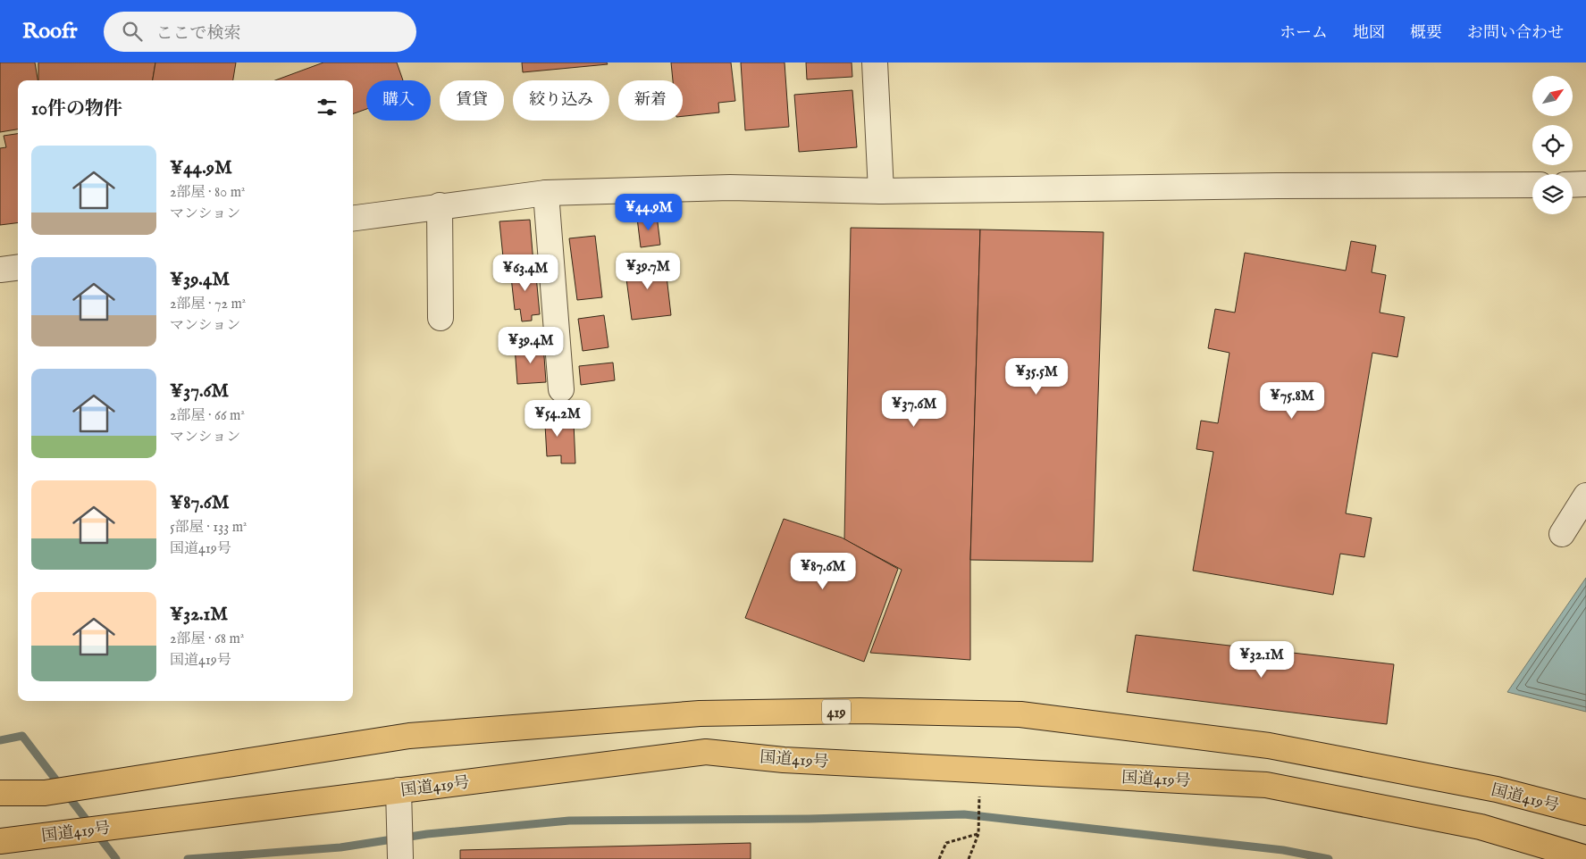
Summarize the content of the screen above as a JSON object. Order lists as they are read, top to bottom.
{
  "streets": {
    "highway": ["419", "国道419号"]
  },
  "north": "top right",
  "page": {
    "header": "Roofr",
    "search": "ここで検索",
    "nav": [
      "ホーム",
      "地図",
      "概要",
      "お問い合わせ"
    ],
    "chip": [
      "購入",
      "賃貸",
      "絞り込み",
      "新着"
    ],
    "heading": "10件の物件",
    "list": [
      {
        "name": "¥44.9M",
        "note": "2部屋 · 80 m² · マンション"
      },
      {
        "name": "¥39.4M",
        "note": "2部屋 · 72 m² · マンション"
      },
      {
        "name": "¥37.6M",
        "note": "2部屋 · 66 m² · マンション"
      },
      {
        "name": "¥87.6M",
        "note": "5部屋 · 133 m² · 国道419号"
      },
      {
        "name": "¥32.1M",
        "note": "2部屋 · 68 m² · 国道419号"
      }
    ],
    "price": [
      "¥44.9M",
      "¥39.7M",
      "¥63.4M",
      "¥39.4M",
      "¥35.5M",
      "¥75.8M",
      "¥37.6M",
      "¥54.2M",
      "¥87.6M",
      "¥32.1M"
    ]
  }
}
